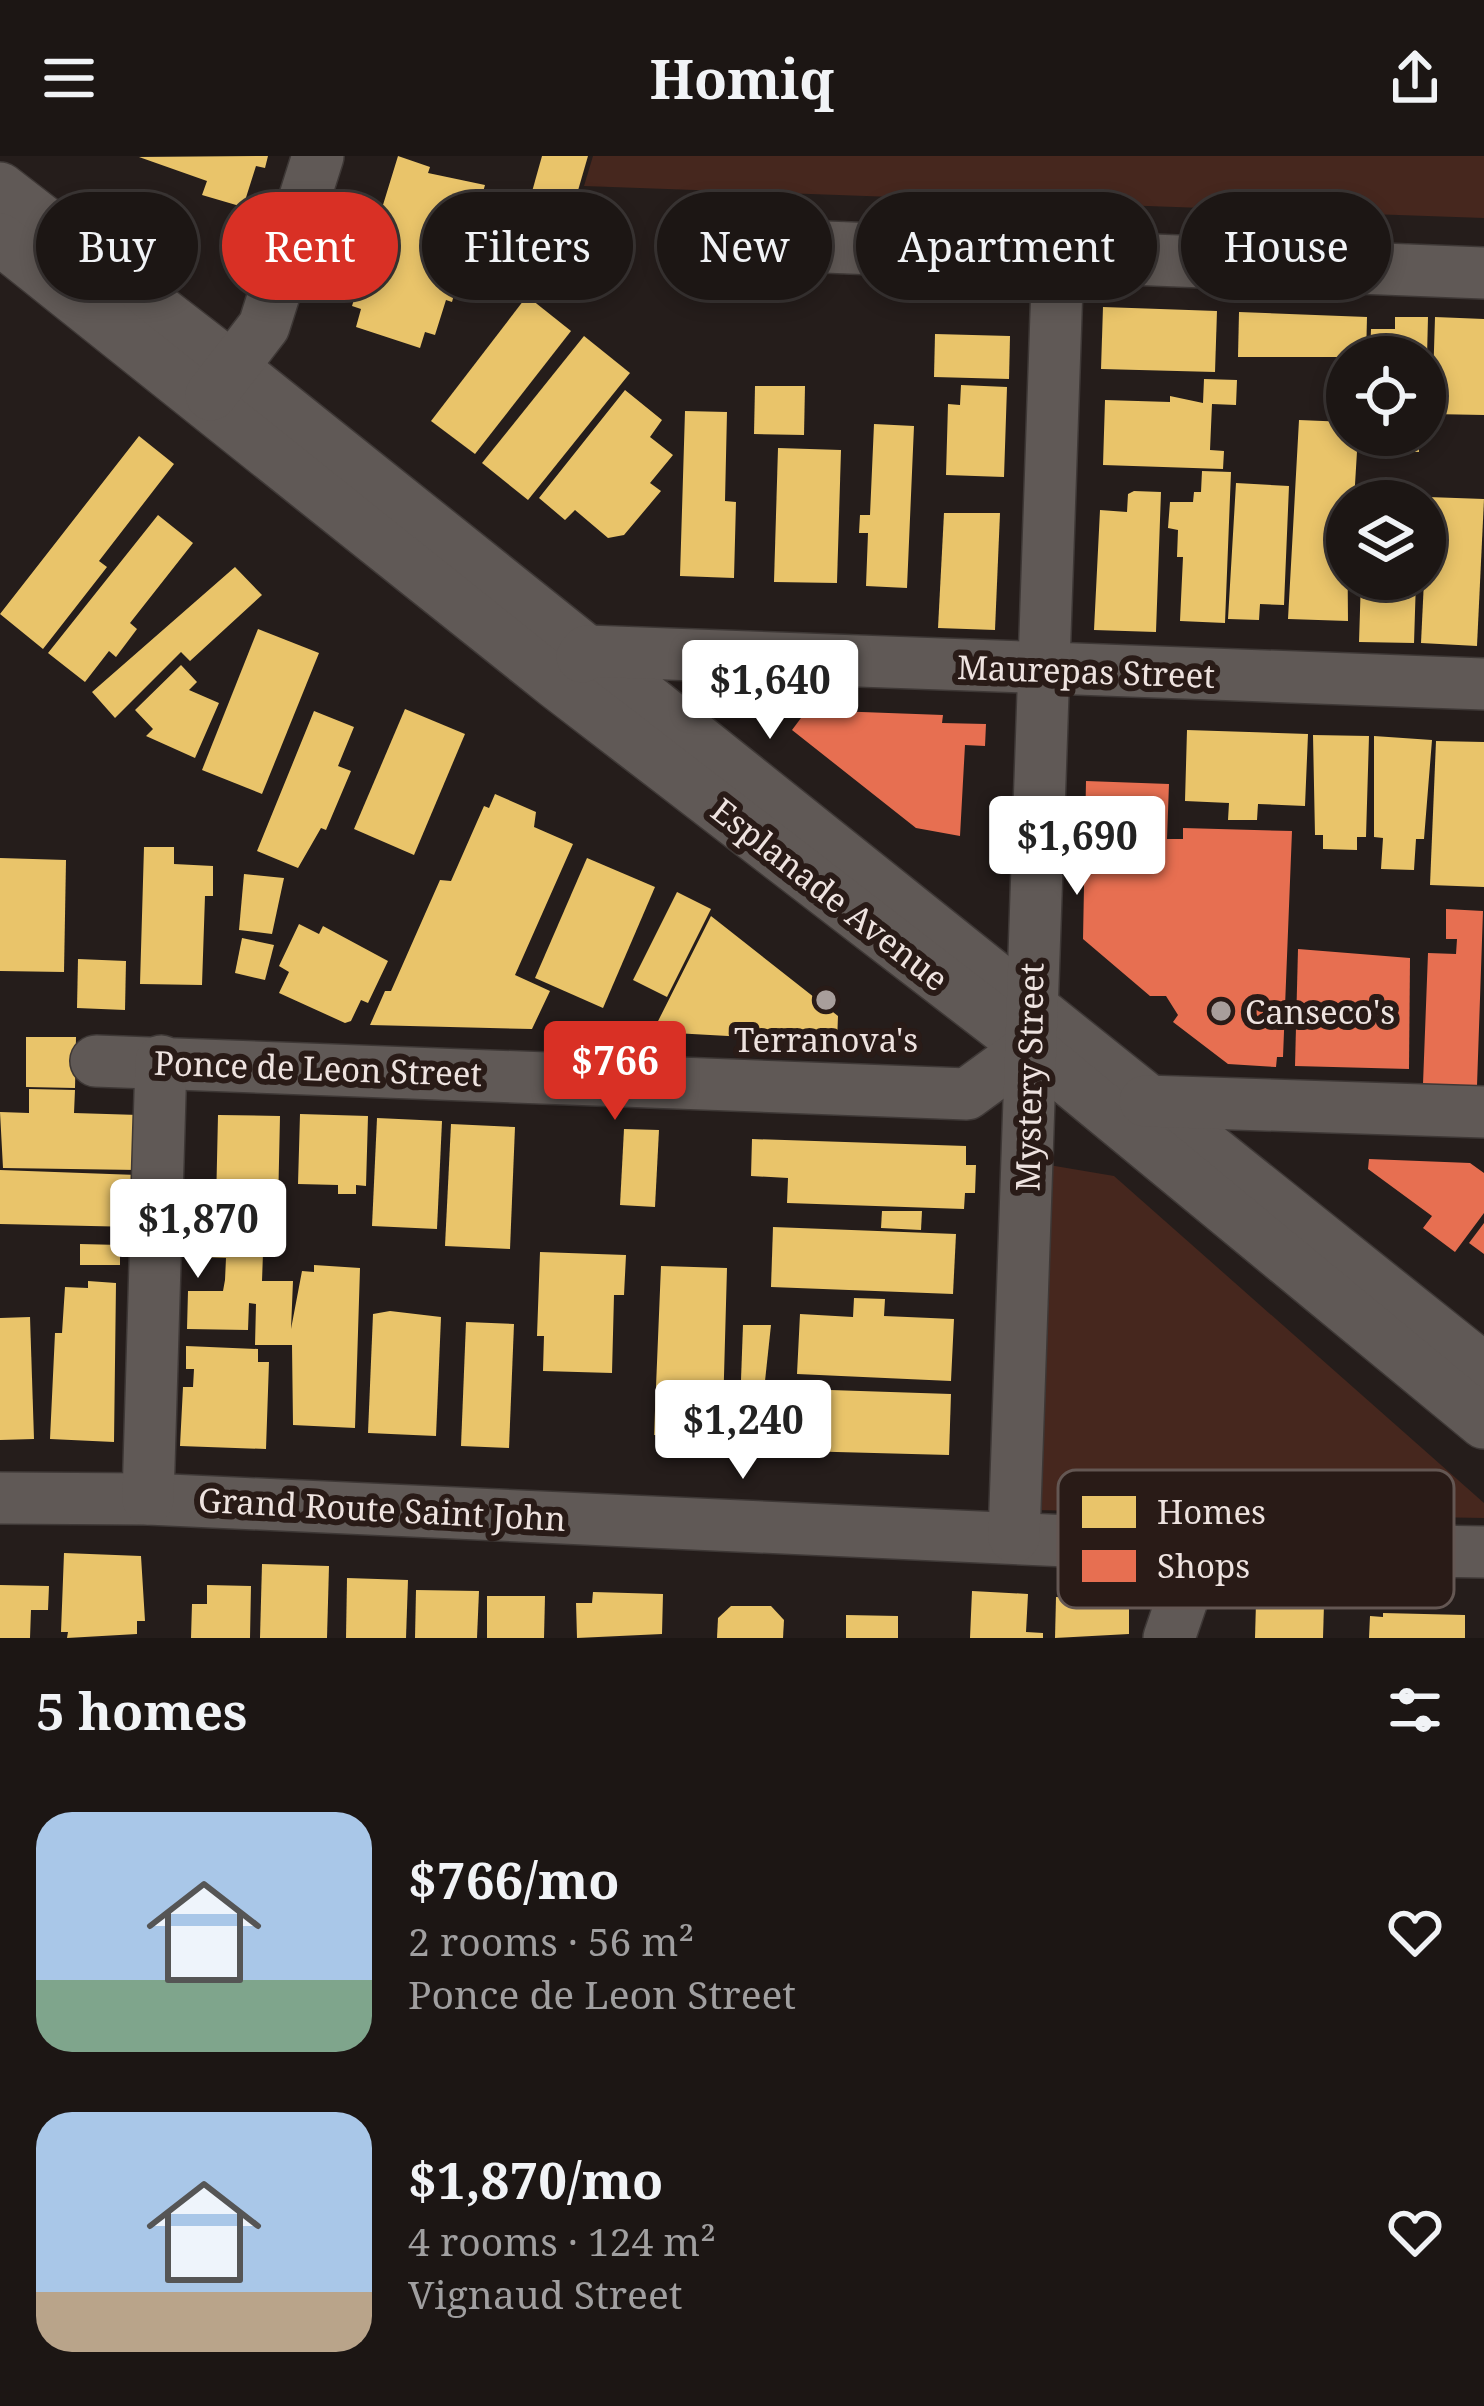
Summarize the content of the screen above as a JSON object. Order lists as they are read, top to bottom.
{
  "streets": {
    "street": [
      "Maurepas Street",
      "Esplanade Avenue",
      "Ponce de Leon Street",
      "Mystery Street",
      "Grand Route Saint John"
    ]
  },
  "crossings": [
    ["Maurepas Street", "Esplanade Avenue"],
    ["Maurepas Street", "Mystery Street"],
    ["Esplanade Avenue", "Ponce de Leon Street"],
    ["Esplanade Avenue", "Mystery Street"],
    ["Ponce de Leon Street", "Mystery Street"],
    ["Mystery Street", "Grand Route Saint John"]
  ],
  "places": ["Terranova's", "Canseco's"],
  "legend": ["Homes", "Shops"],
  "page": {
    "header": "Homiq",
    "chip": [
      "Buy",
      "Rent",
      "Filters",
      "New",
      "Apartment",
      "House"
    ],
    "price": [
      "$1,640",
      "$1,690",
      "$766",
      "$1,870",
      "$1,240"
    ],
    "heading": "5 homes",
    "list": [
      {
        "name": "$766/mo",
        "note": "2 rooms · 56 m² · Ponce de Leon Street"
      },
      {
        "name": "$1,870/mo",
        "note": "4 rooms · 124 m² · Vignaud Street"
      }
    ]
  }
}
